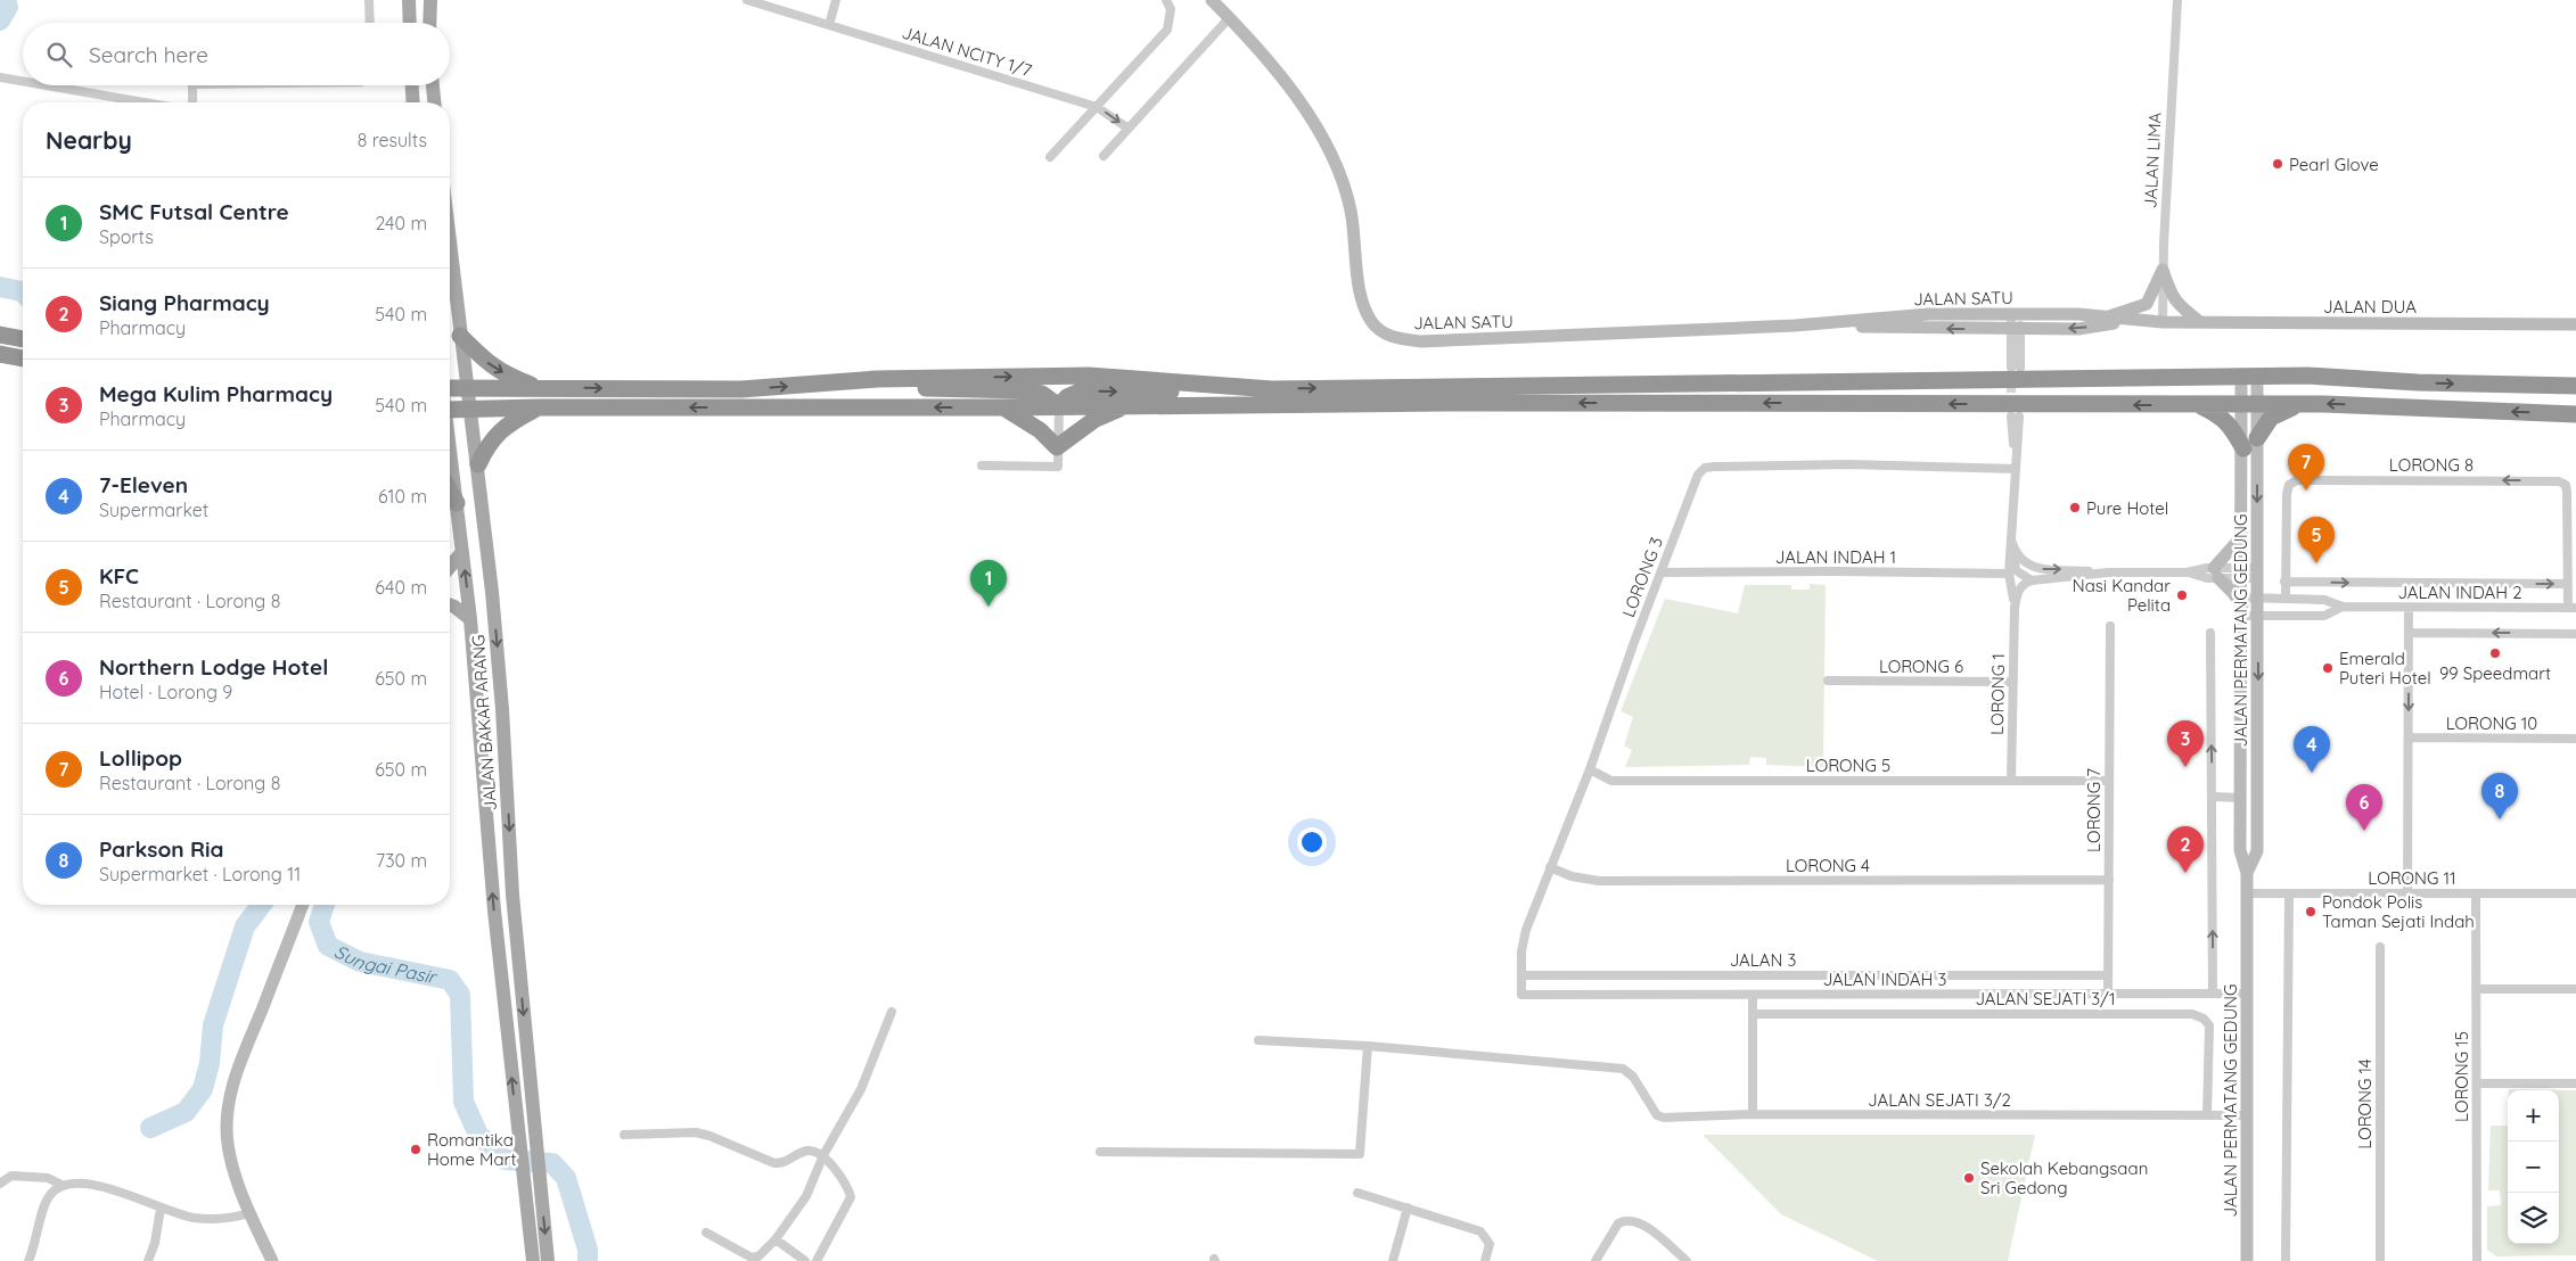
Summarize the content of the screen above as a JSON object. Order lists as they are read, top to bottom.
{
  "streets": {
    "main road": [
      "JALAN SATU",
      "JALAN DUA",
      "JALAN PERMATANG GEDUNG",
      "JALAN BAKAR ARANG"
    ],
    "street": [
      "JALAN NCITY 1/7",
      "JALAN LIMA",
      "LORONG 8",
      "JALAN INDAH 1",
      "LORONG 3",
      "JALAN INDAH 2",
      "LORONG 6",
      "LORONG 1",
      "LORONG 10",
      "LORONG 5",
      "LORONG 7",
      "LORONG 4",
      "LORONG 11",
      "JALAN 3",
      "JALAN INDAH 3",
      "JALAN SEJATI 3/1",
      "LORONG 15",
      "JALAN SEJATI 3/2",
      "LORONG 14"
    ]
  },
  "crossings": [
    ["JALAN LIMA", "JALAN SATU"],
    ["JALAN LIMA", "JALAN DUA"],
    ["JALAN SATU", "JALAN DUA"],
    ["LORONG 8", "JALAN INDAH 2"],
    ["JALAN INDAH 1", "LORONG 3"],
    ["LORONG 3", "LORONG 5"],
    ["LORONG 3", "LORONG 4"],
    ["LORONG 3", "JALAN 3"],
    ["LORONG 3", "JALAN INDAH 3"],
    ["JALAN INDAH 2", "JALAN PERMATANG GEDUNG"],
    ["JALAN PERMATANG GEDUNG", "LORONG 11"],
    ["JALAN PERMATANG GEDUNG", "JALAN INDAH 3"],
    ["JALAN PERMATANG GEDUNG", "JALAN SEJATI 3/2"],
    ["LORONG 6", "LORONG 1"],
    ["LORONG 1", "LORONG 5"],
    ["LORONG 5", "LORONG 7"],
    ["LORONG 7", "LORONG 4"],
    ["LORONG 7", "JALAN 3"],
    ["LORONG 7", "JALAN INDAH 3"],
    ["LORONG 11", "LORONG 15"],
    ["JALAN SEJATI 3/1", "JALAN SEJATI 3/2"]
  ],
  "water": ["Sungai Pasir"],
  "places": [
    "Pearl Glove",
    "Pure Hotel",
    "Nasi Kandar Pelita",
    "99 Speedmart",
    "Emerald Puteri Hotel",
    "Pondok Polis Taman Sejati Indah",
    "Romantika Home Mart",
    "Sekolah Kebangsaan Sri Gedong"
  ],
  "page": {
    "search": "Search here",
    "heading": ["Nearby", "8 results"],
    "list": [
      {
        "mark": "1",
        "name": "SMC Futsal Centre",
        "note": "Sports",
        "value": "240 m"
      },
      {
        "mark": "2",
        "name": "Siang Pharmacy",
        "note": "Pharmacy",
        "value": "540 m"
      },
      {
        "mark": "3",
        "name": "Mega Kulim Pharmacy",
        "note": "Pharmacy",
        "value": "540 m"
      },
      {
        "mark": "4",
        "name": "7-Eleven",
        "note": "Supermarket",
        "value": "610 m"
      },
      {
        "mark": "5",
        "name": "KFC",
        "note": "Restaurant · Lorong 8",
        "value": "640 m"
      },
      {
        "mark": "6",
        "name": "Northern Lodge Hotel",
        "note": "Hotel · Lorong 9",
        "value": "650 m"
      },
      {
        "mark": "7",
        "name": "Lollipop",
        "note": "Restaurant · Lorong 8",
        "value": "650 m"
      },
      {
        "mark": "8",
        "name": "Parkson Ria",
        "note": "Supermarket · Lorong 11",
        "value": "730 m"
      }
    ],
    "pins": [
      "7",
      "5",
      "1",
      "3",
      "4",
      "8",
      "6",
      "2"
    ],
    "map_buttons": ["+", "−"]
  }
}
